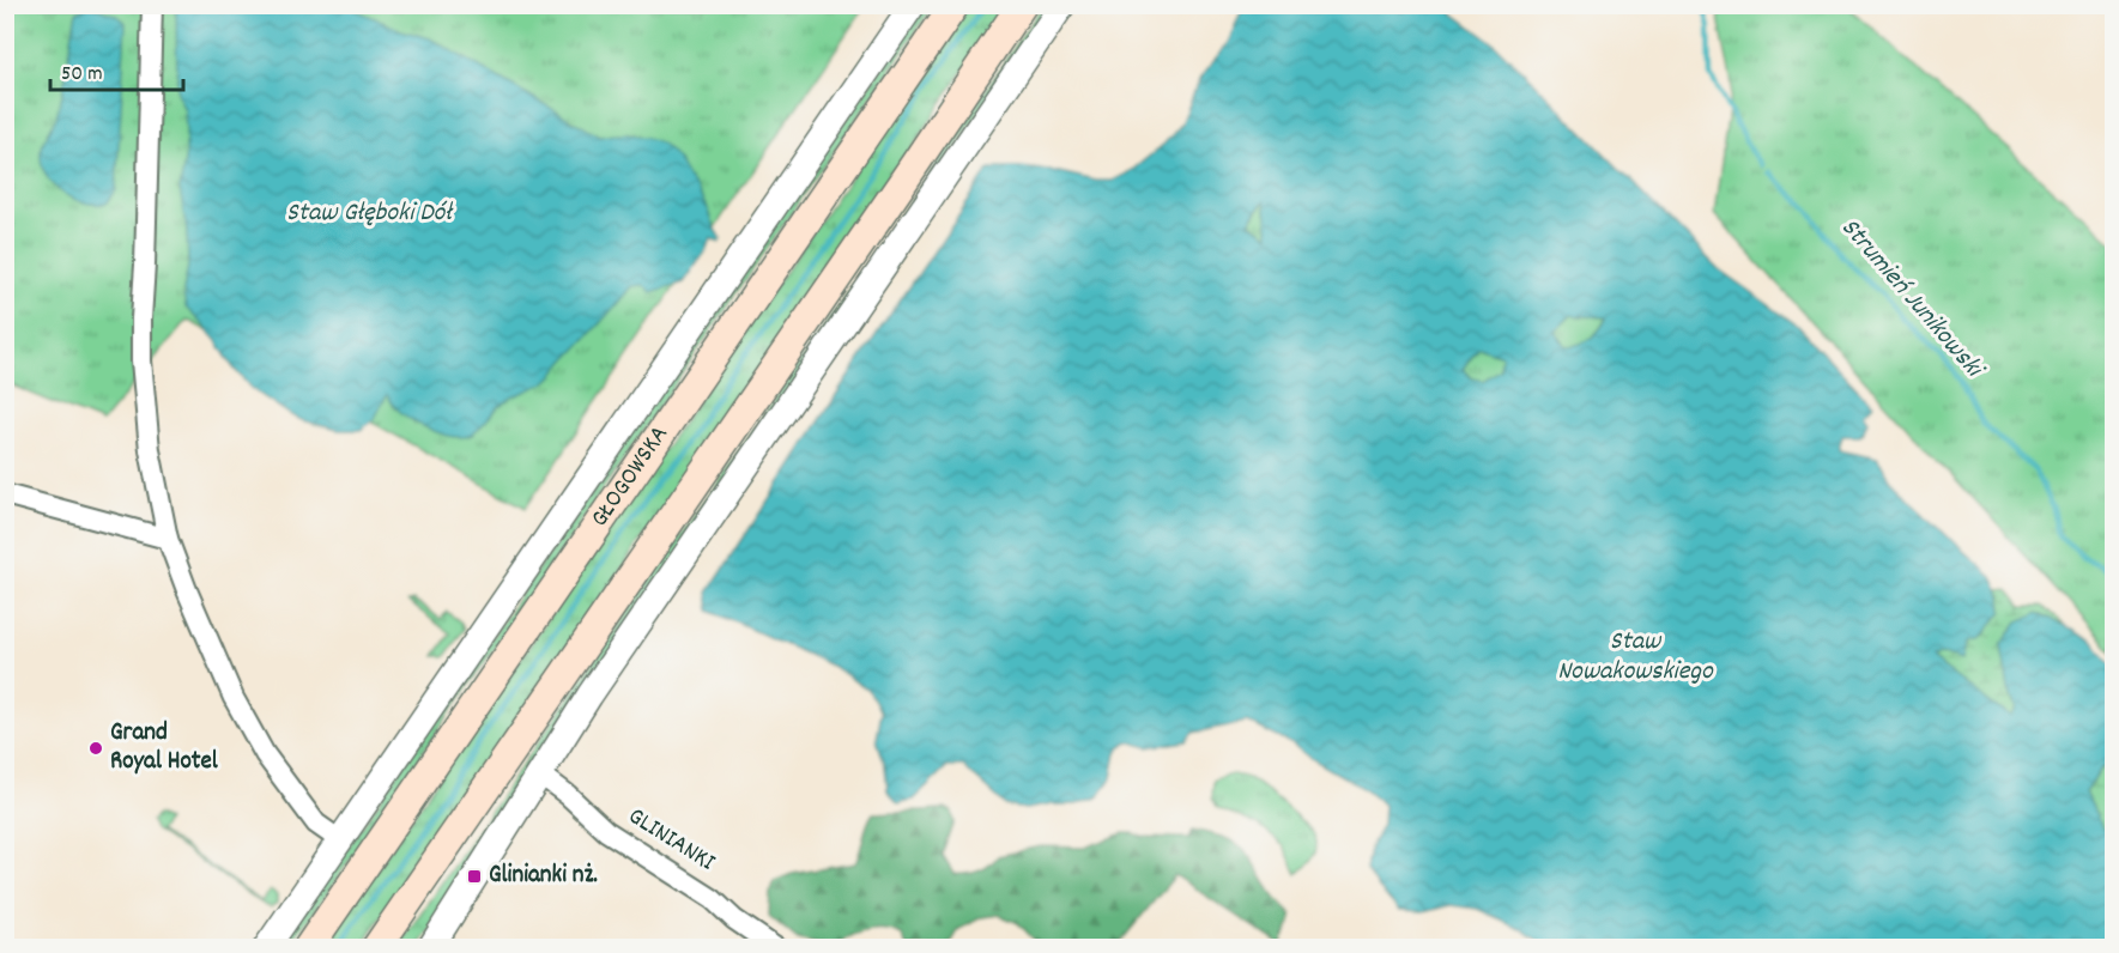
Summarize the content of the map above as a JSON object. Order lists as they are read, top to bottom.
{
  "streets": {
    "main road": ["GŁOGOWSKA"],
    "street": ["GLINIANKI"]
  },
  "water": ["Staw Głęboki Dół", "Strumień Junikowski", "Staw Nowakowskiego"],
  "places": {
    "other": ["Grand Royal Hotel"],
    "transit": ["Glinianki nż."]
  },
  "scale_bar": "50 m"
}
